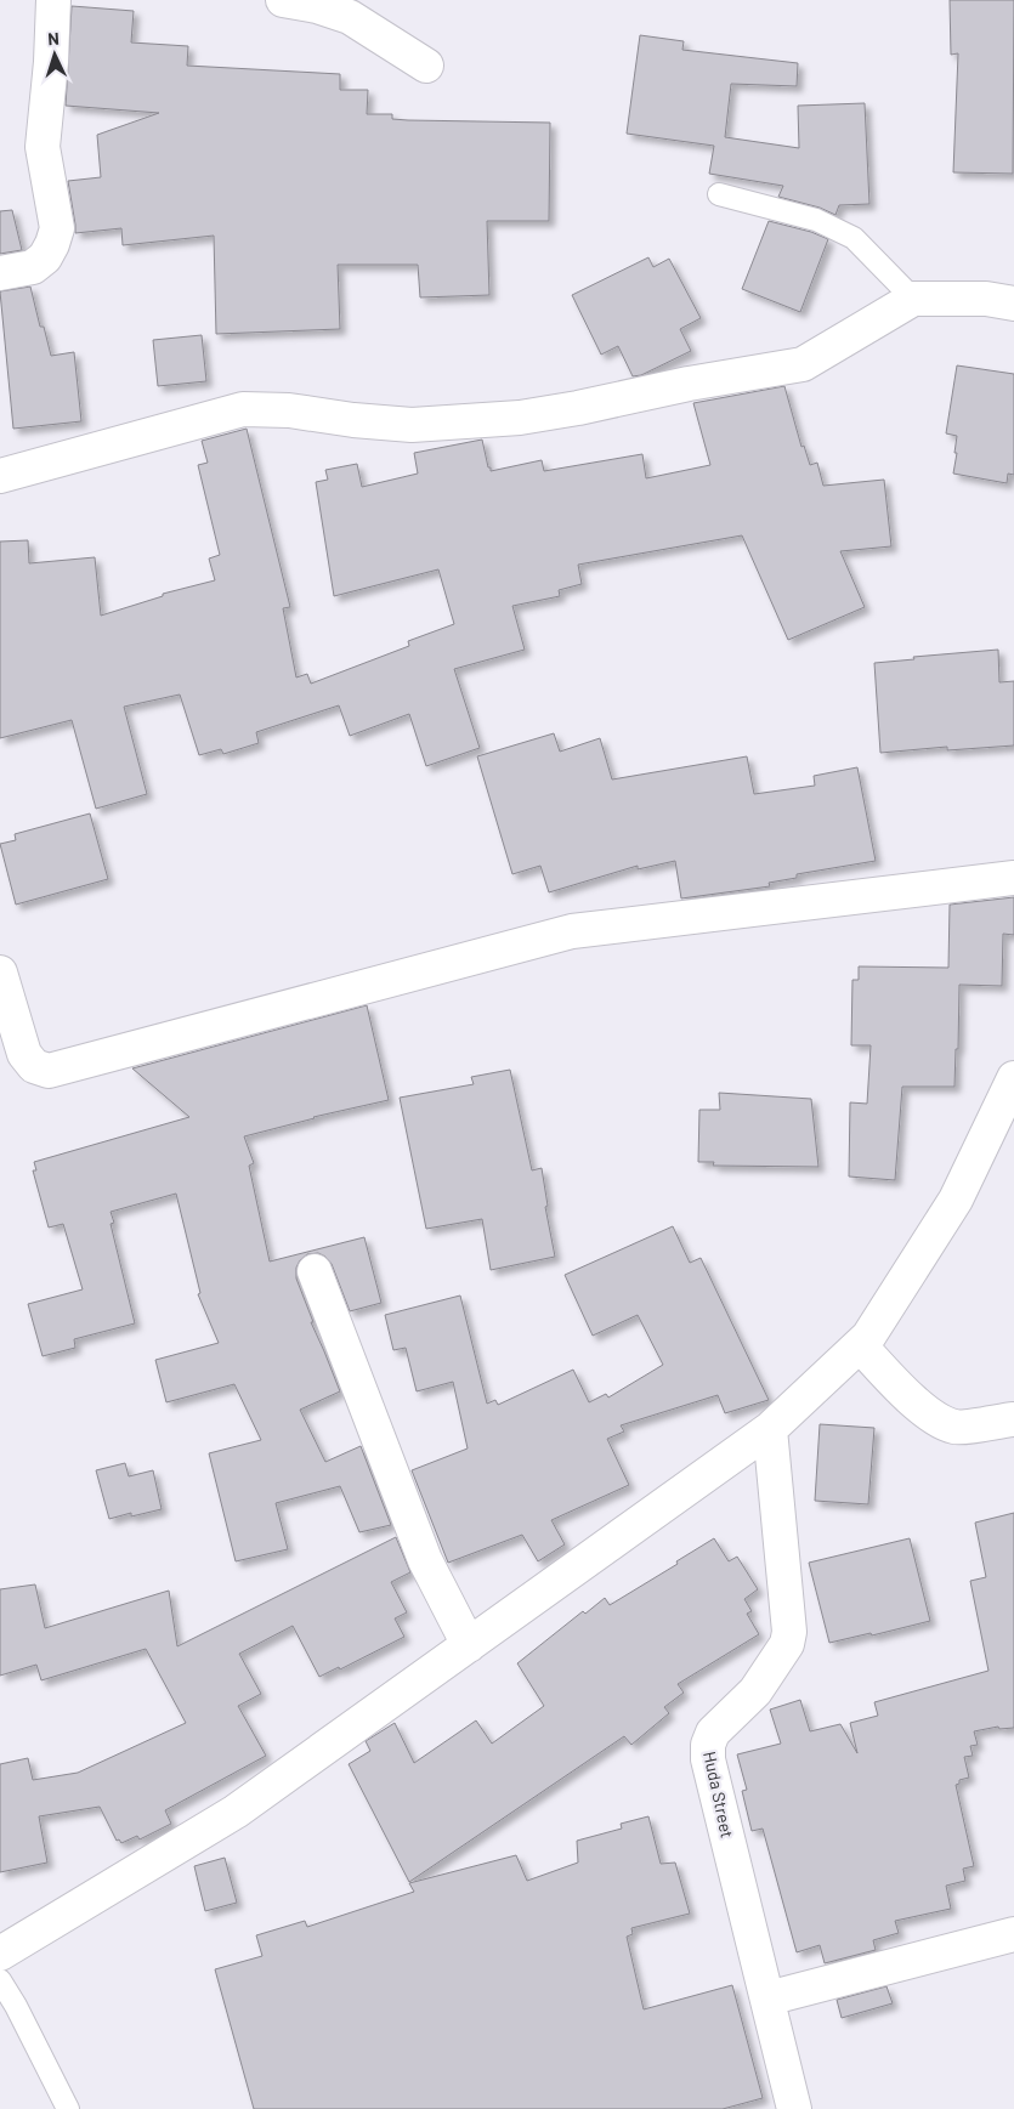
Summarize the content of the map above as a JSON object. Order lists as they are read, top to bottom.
{
  "streets": {
    "street": ["Huda Street"]
  },
  "north": "top"
}
